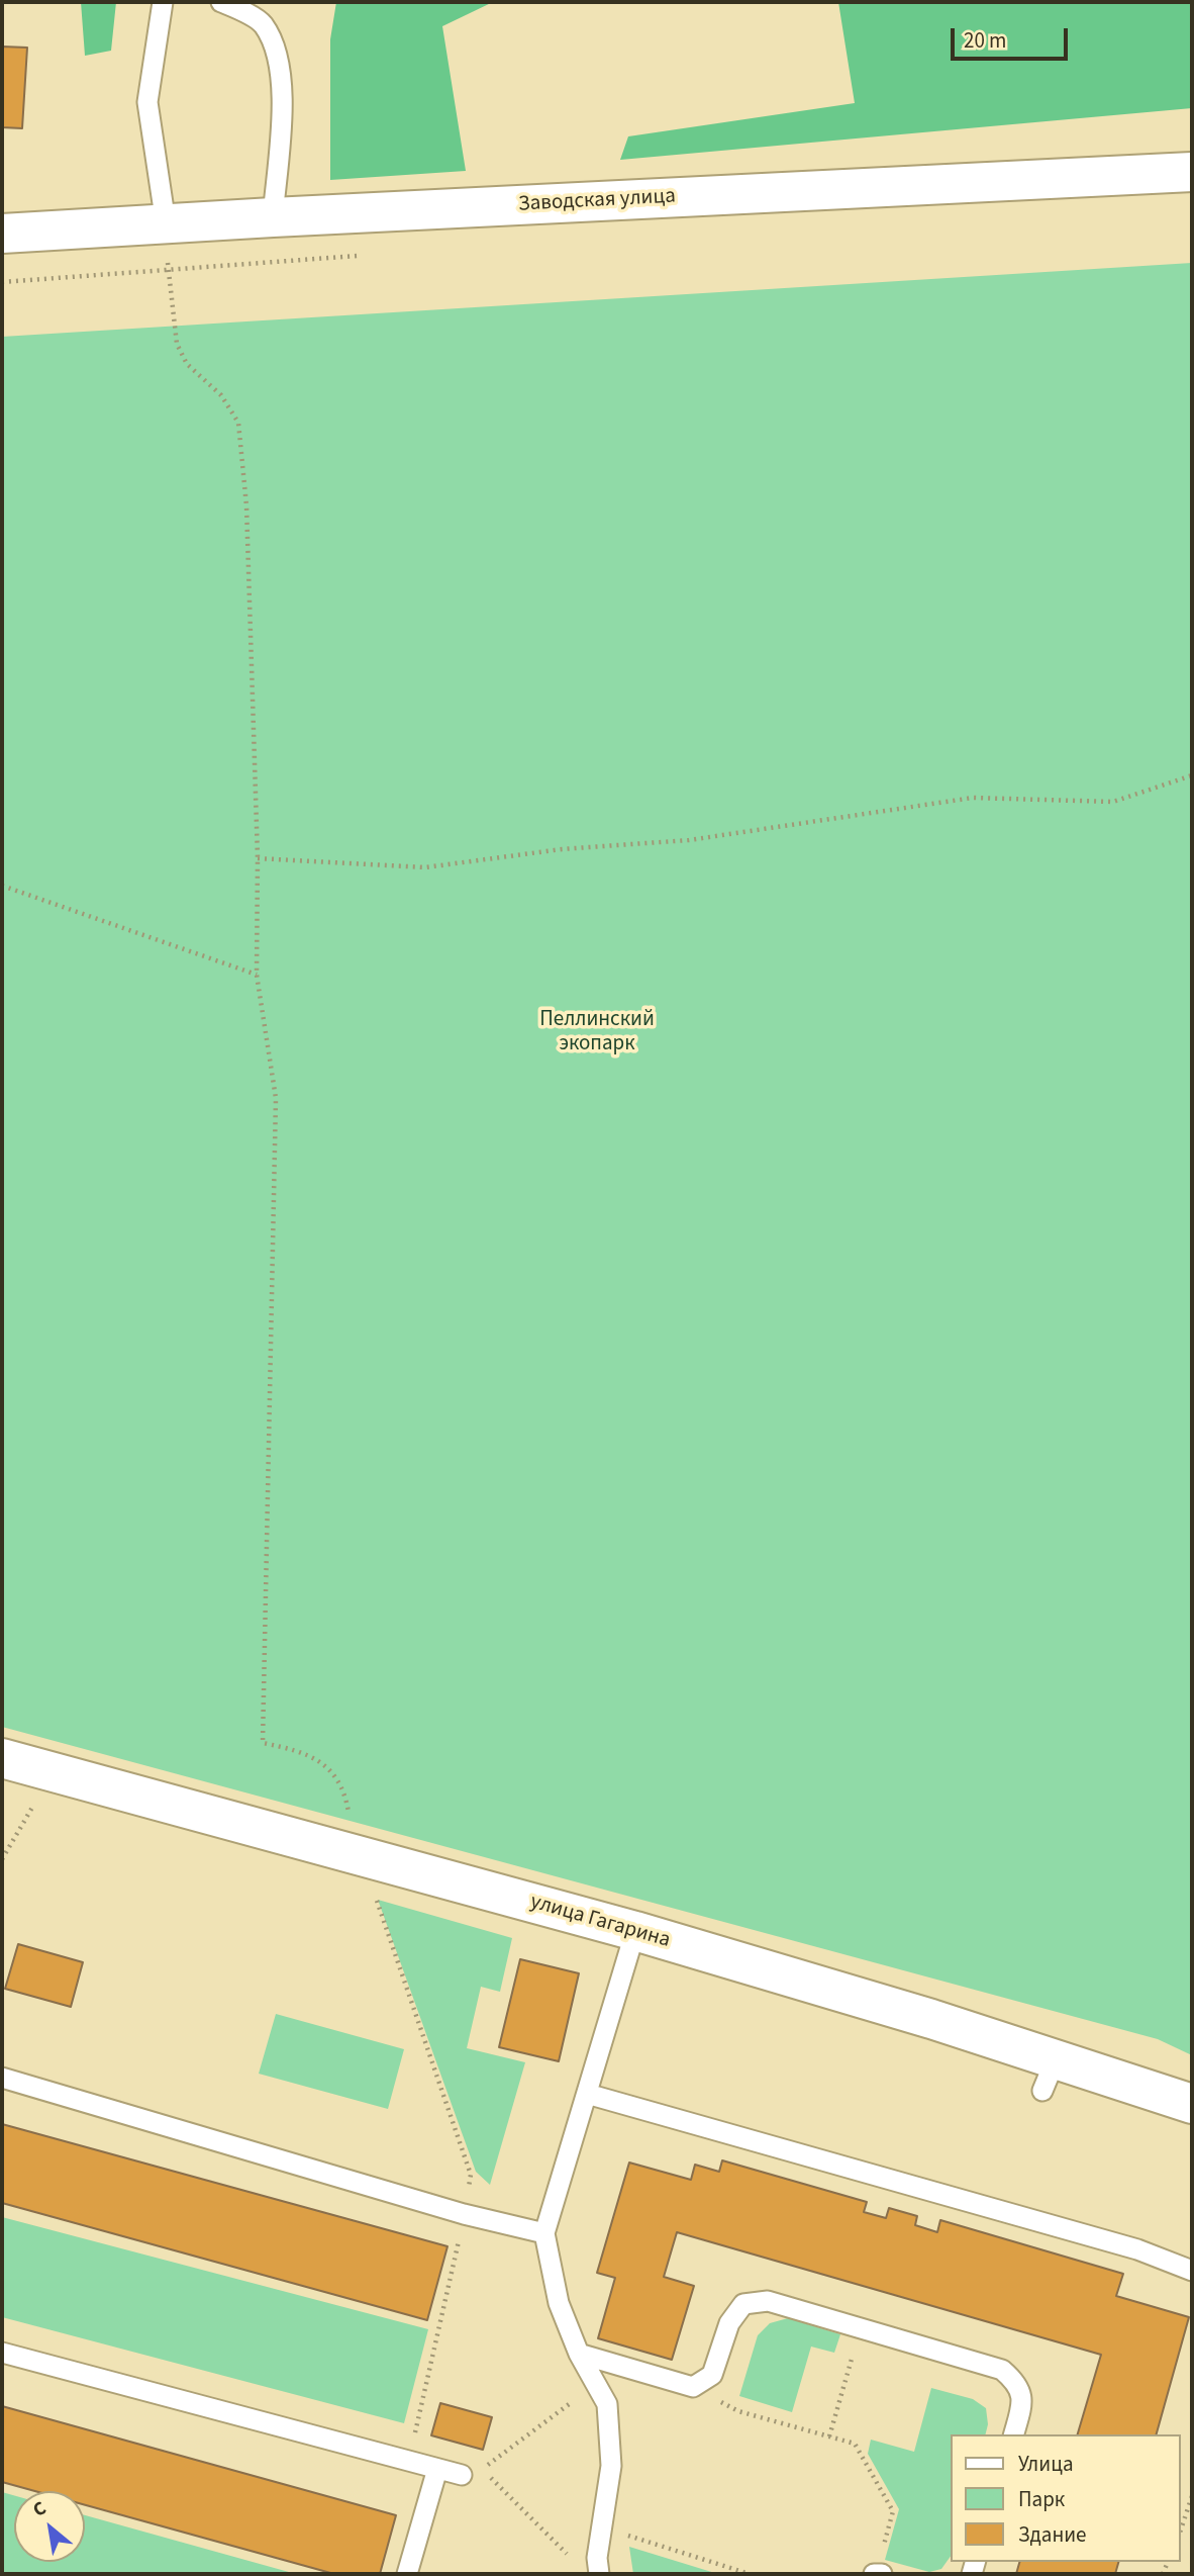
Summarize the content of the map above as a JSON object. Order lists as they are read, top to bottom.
{
  "streets": {
    "street": ["Заводская улица", "улица Гагарина"]
  },
  "parks": ["Пеллинский экопарк"],
  "legend": ["Улица", "Парк", "Здание"],
  "scale_bar": "20 m",
  "north": "top left"
}
